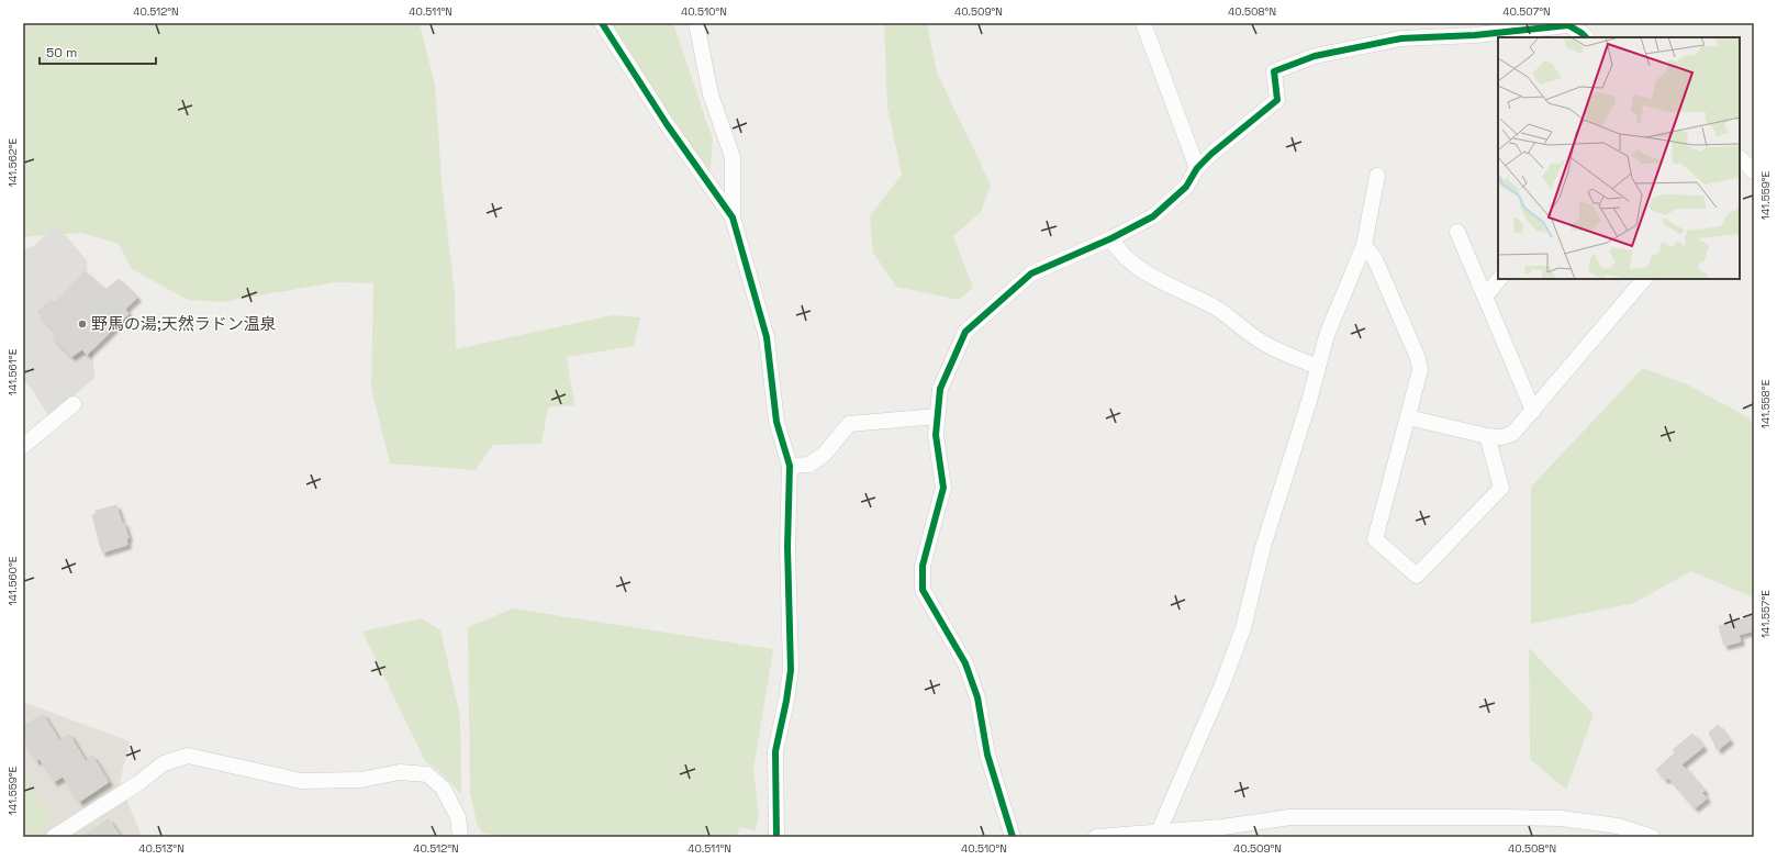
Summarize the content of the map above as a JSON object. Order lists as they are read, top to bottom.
{
  "places": ["野馬の湯;天然ラドン温泉"],
  "scale_bar": "50 m",
  "coordinates": [
    "40.512°N",
    "40.511°N",
    "40.510°N",
    "40.509°N",
    "40.508°N",
    "40.507°N",
    "141.562°E",
    "141.559°E",
    "141.561°E",
    "141.558°E",
    "141.560°E",
    "141.557°E",
    "40.513°N"
  ]
}
